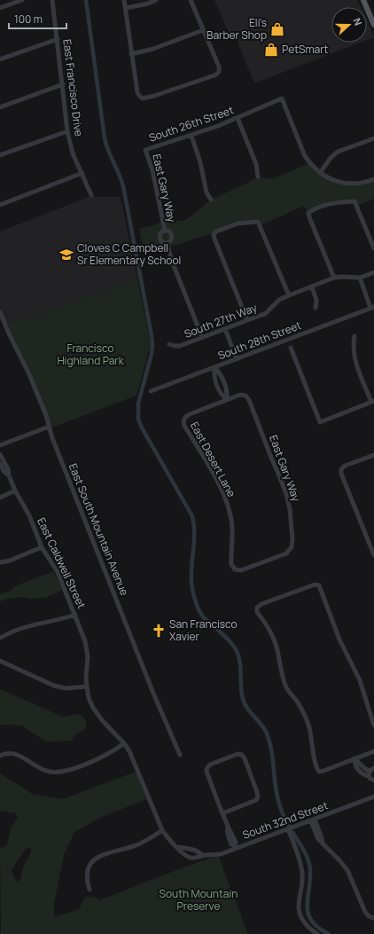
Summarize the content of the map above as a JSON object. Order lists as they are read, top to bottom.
{
  "streets": {
    "street": [
      "East Francisco Drive",
      "South 26th Street",
      "East Gary Way",
      "South 27th Way",
      "South 28th Street",
      "East Desert Lane",
      "East South Mountain Avenue",
      "East Caldwell Street",
      "South 32nd Street"
    ]
  },
  "crossings": [
    ["South 26th Street", "East Gary Way"],
    ["East Gary Way", "South 27th Way"],
    ["East Gary Way", "East Desert Lane"]
  ],
  "parks": ["Francisco Highland Park", "South Mountain Preserve"],
  "places": {
    "shop": ["Eli's Barber Shop", "PetSmart"],
    "school or university": ["Cloves C Campbell Sr Elementary School"],
    "church": ["San Francisco Xavier"]
  },
  "scale_bar": "100 m",
  "north": "right"
}
